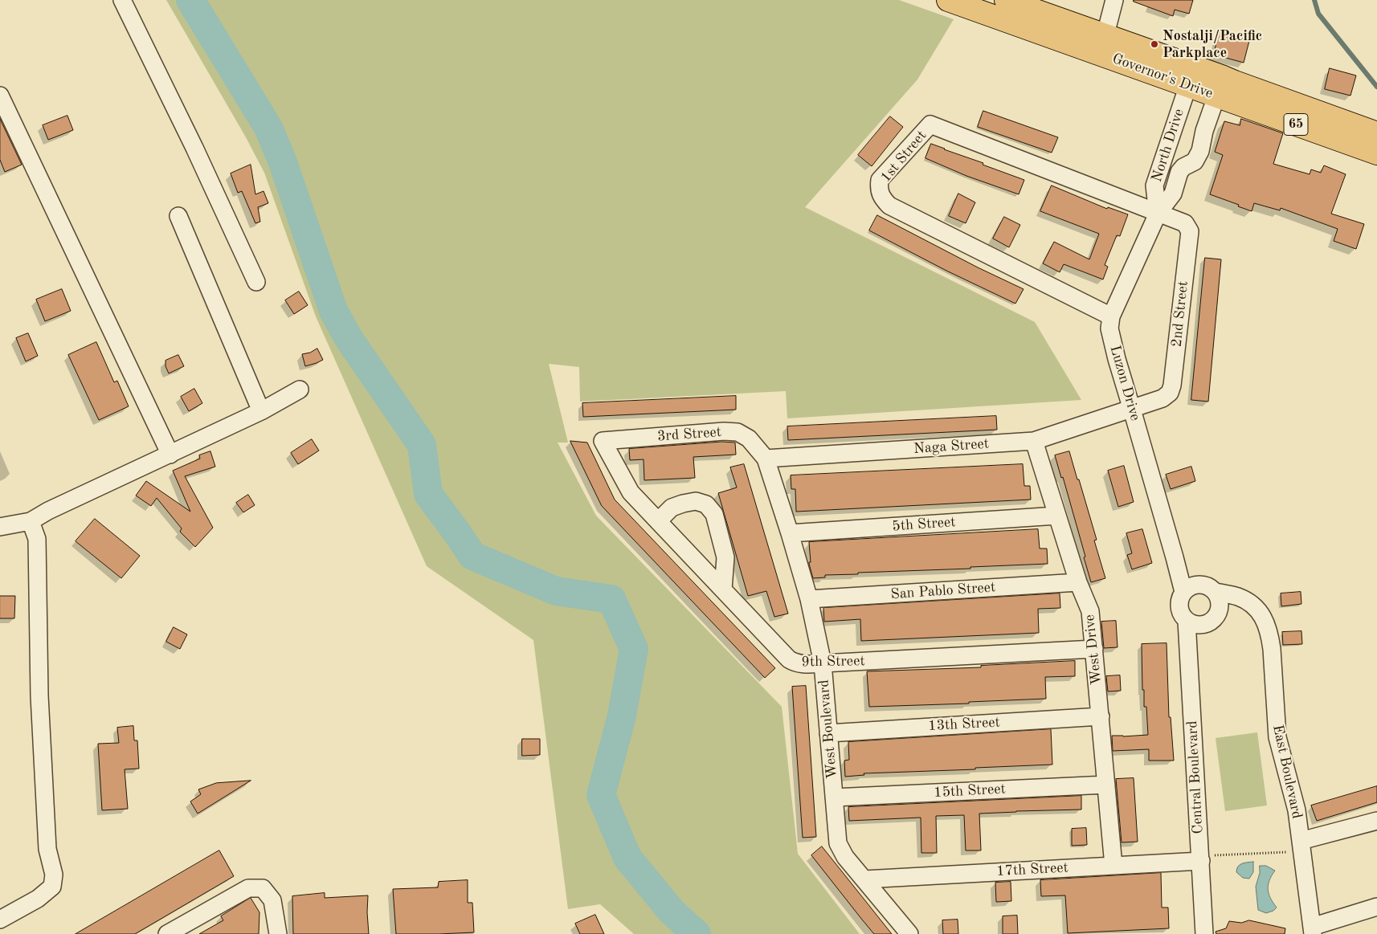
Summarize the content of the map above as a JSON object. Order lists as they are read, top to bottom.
{
  "streets": {
    "highway": ["Governor's Drive", "65"],
    "street": [
      "North Drive",
      "1st Street",
      "2nd Street",
      "Luzon Drive",
      "3rd Street",
      "Naga Street",
      "5th Street",
      "San Pablo Street",
      "West Drive",
      "9th Street",
      "13th Street",
      "West Boulevard",
      "East Boulevard",
      "Central Boulevard",
      "15th Street",
      "17th Street"
    ]
  },
  "crossings": [
    ["Governor's Drive", "North Drive"],
    ["North Drive", "1st Street"],
    ["North Drive", "2nd Street"],
    ["North Drive", "Luzon Drive"],
    ["1st Street", "2nd Street"],
    ["1st Street", "Luzon Drive"],
    ["2nd Street", "Luzon Drive"],
    ["2nd Street", "Naga Street"],
    ["Luzon Drive", "Naga Street"],
    ["Luzon Drive", "East Boulevard"],
    ["Luzon Drive", "Central Boulevard"],
    ["3rd Street", "Naga Street"],
    ["3rd Street", "9th Street"],
    ["3rd Street", "West Boulevard"],
    ["Naga Street", "West Drive"],
    ["Naga Street", "West Boulevard"],
    ["5th Street", "West Drive"],
    ["5th Street", "West Boulevard"],
    ["San Pablo Street", "West Drive"],
    ["San Pablo Street", "West Boulevard"],
    ["West Drive", "9th Street"],
    ["West Drive", "13th Street"],
    ["West Drive", "15th Street"],
    ["West Drive", "17th Street"],
    ["9th Street", "West Boulevard"],
    ["13th Street", "West Boulevard"],
    ["West Boulevard", "15th Street"],
    ["West Boulevard", "17th Street"],
    ["East Boulevard", "Central Boulevard"],
    ["Central Boulevard", "17th Street"]
  ],
  "places": ["Nostalji/Pacific Parkplace"]
}
